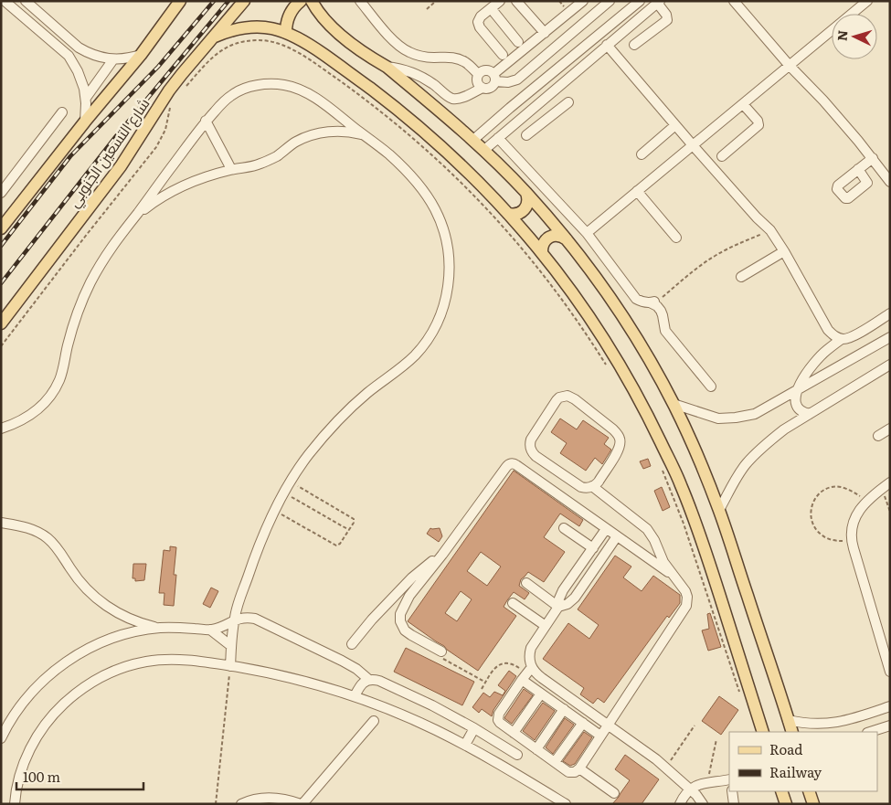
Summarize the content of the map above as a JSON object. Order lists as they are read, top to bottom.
{
  "streets": {
    "main road": ["شارع التسعين الجنوبي"]
  },
  "legend": ["Road", "Railway"],
  "scale_bar": "100 m",
  "north": "left"
}
